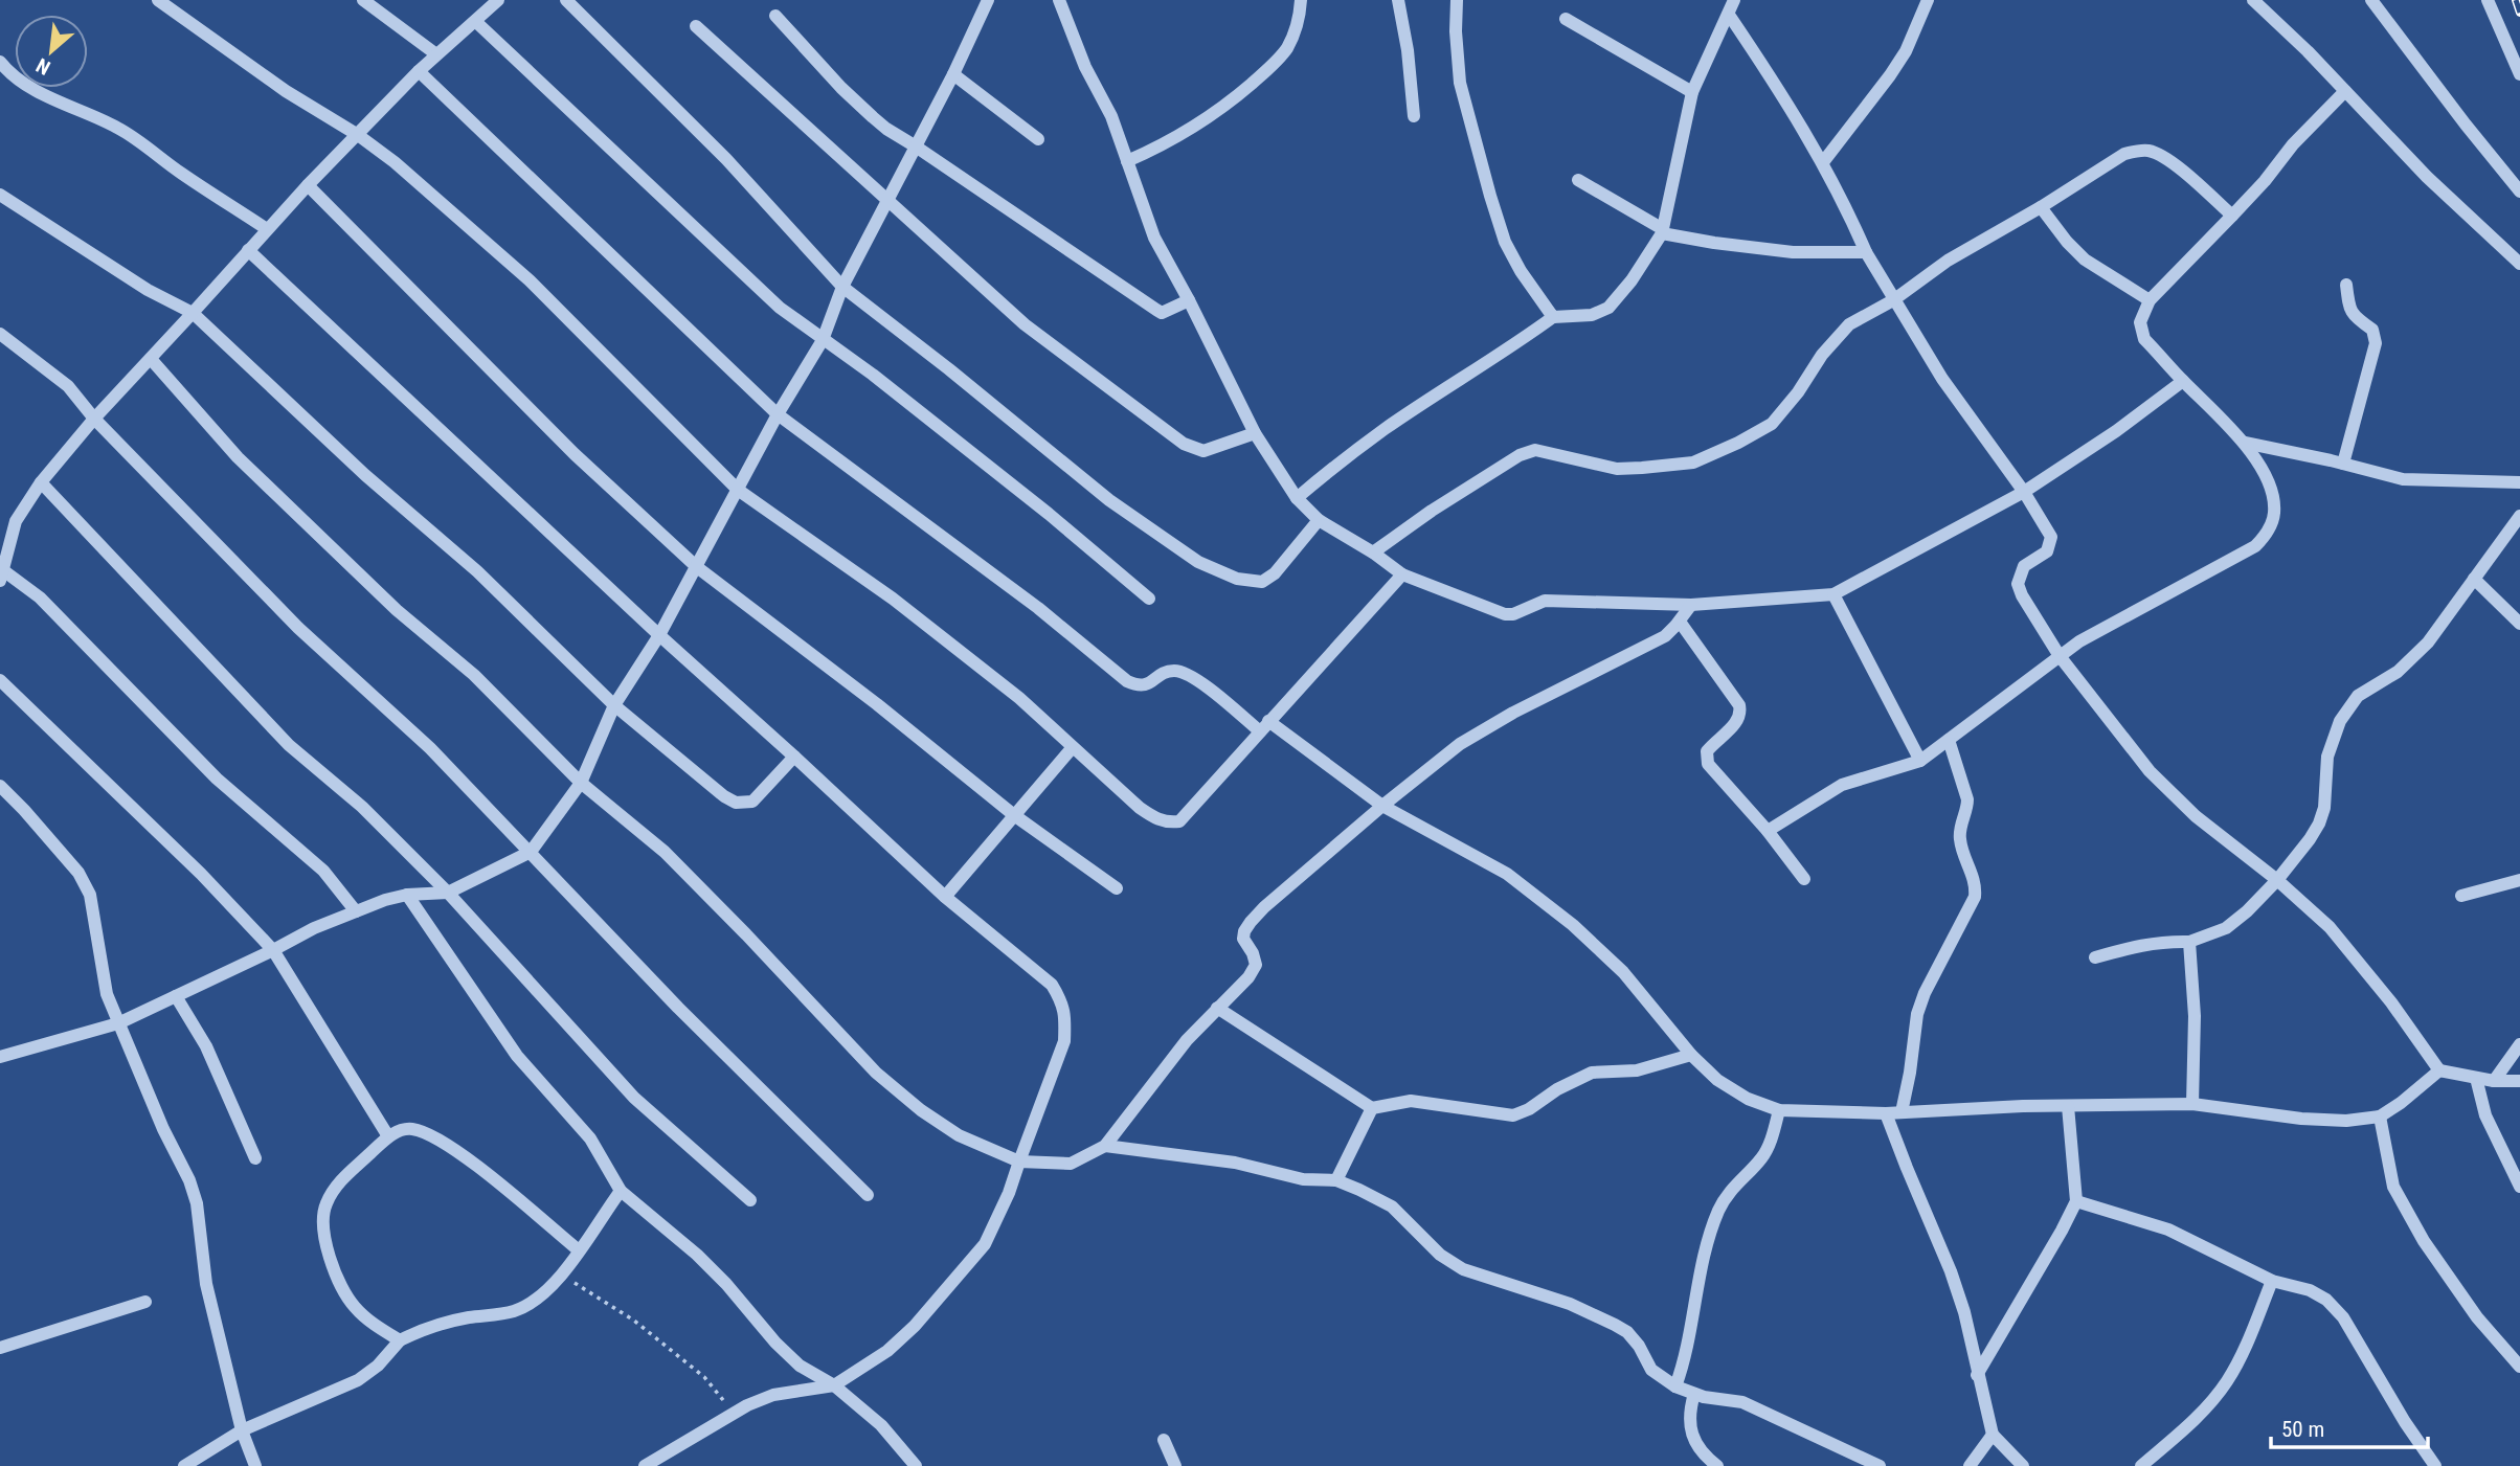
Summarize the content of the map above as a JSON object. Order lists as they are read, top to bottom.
{
  "scale_bar": "50 m",
  "north": "bottom left"
}
